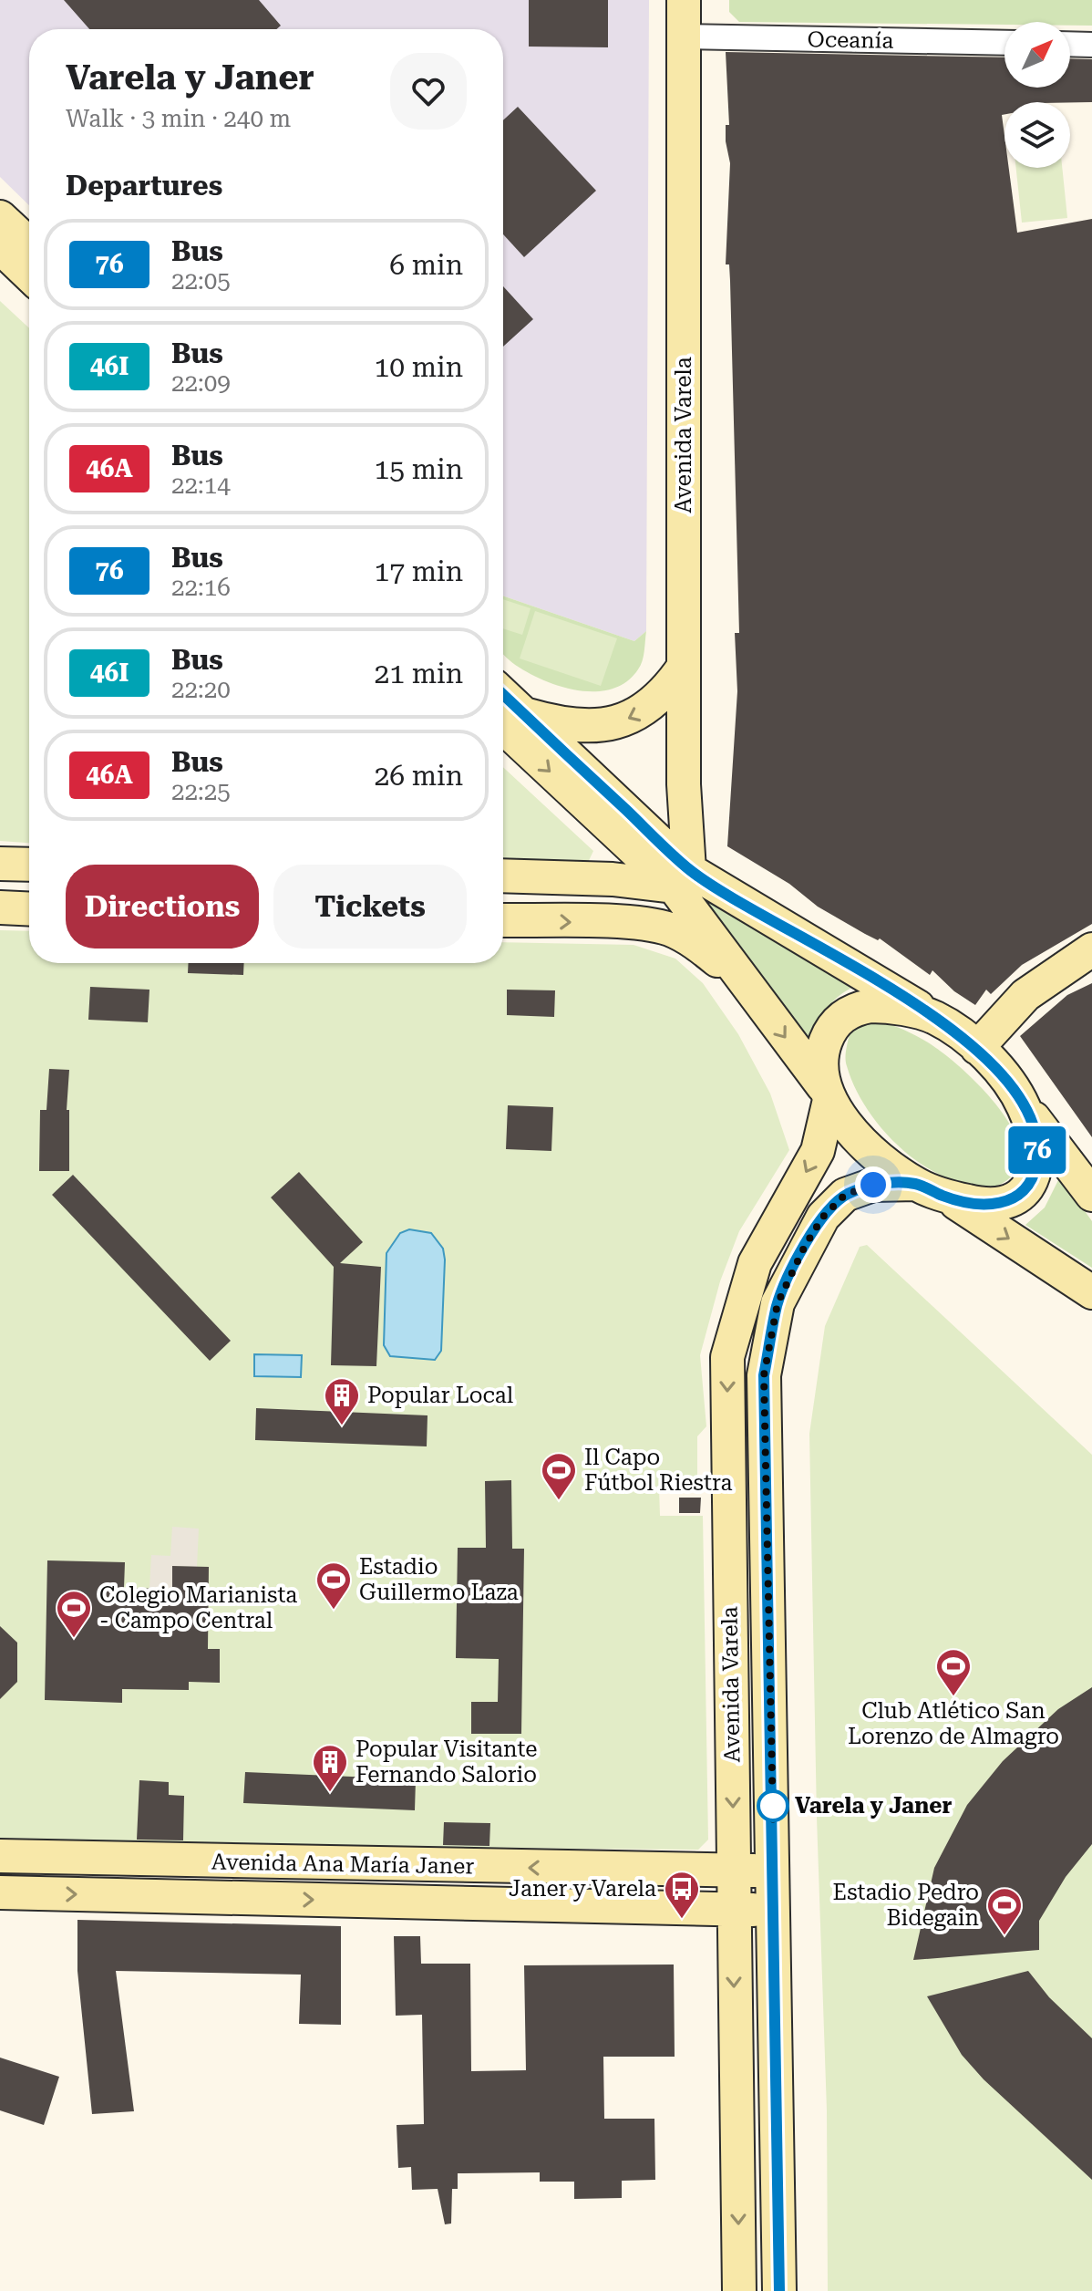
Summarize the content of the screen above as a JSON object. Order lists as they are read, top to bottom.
{
  "streets": {
    "main road": ["Avenida Varela", "Avenida Ana María Janer"],
    "street": ["Oceanía"]
  },
  "crossings": [
    ["Oceanía", "Avenida Varela"],
    ["Avenida Varela", "Avenida Ana María Janer"]
  ],
  "places": {
    "building": ["Popular Local", "Popular Visitante Fernando Salorio"],
    "sports": [
      "Il Capo Fútbol Riestra",
      "Estadio Guillermo Laza",
      "Colegio Marianista - Campo Central",
      "Club Atlético San Lorenzo de Almagro",
      "Estadio Pedro Bidegain"
    ],
    "other": ["Varela y Janer"],
    "bus stop": ["Janer y Varela"]
  },
  "lines": ["bus line 76"],
  "north": "top right",
  "page": {
    "on_map": "76",
    "heading": [
      ["Varela y Janer", "Walk · 3 min · 240 m"],
      "Departures"
    ],
    "list": [
      {
        "mark": "76",
        "name": "Bus",
        "note": "22:05",
        "value": "6 min"
      },
      {
        "mark": "46I",
        "name": "Bus",
        "note": "22:09",
        "value": "10 min"
      },
      {
        "mark": "46A",
        "name": "Bus",
        "note": "22:14",
        "value": "15 min"
      },
      {
        "mark": "76",
        "name": "Bus",
        "note": "22:16",
        "value": "17 min"
      },
      {
        "mark": "46I",
        "name": "Bus",
        "note": "22:20",
        "value": "21 min"
      },
      {
        "mark": "46A",
        "name": "Bus",
        "note": "22:25",
        "value": "26 min"
      }
    ],
    "buttons": ["Directions", "Tickets"]
  }
}
